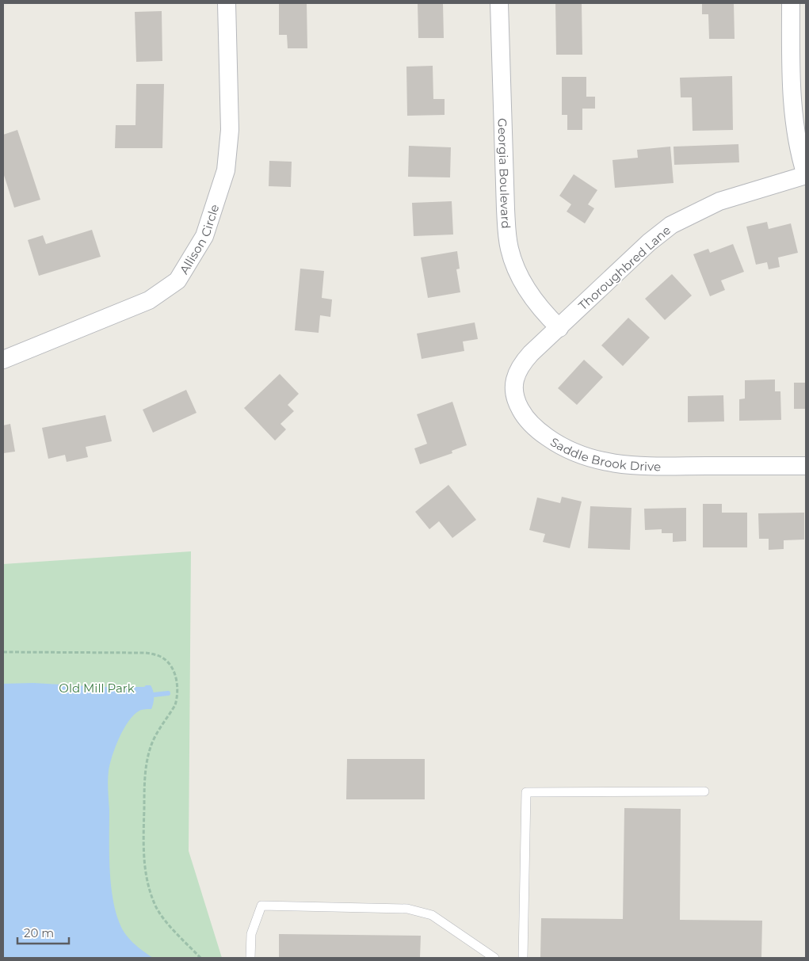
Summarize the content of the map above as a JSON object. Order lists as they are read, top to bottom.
{
  "streets": {
    "street": [
      "Georgia Boulevard",
      "Allison Circle",
      "Thoroughbred Lane",
      "Saddle Brook Drive"
    ]
  },
  "crossings": [
    ["Georgia Boulevard", "Thoroughbred Lane"],
    ["Georgia Boulevard", "Saddle Brook Drive"],
    ["Thoroughbred Lane", "Saddle Brook Drive"]
  ],
  "parks": ["Old Mill Park"],
  "scale_bar": "20 m"
}
